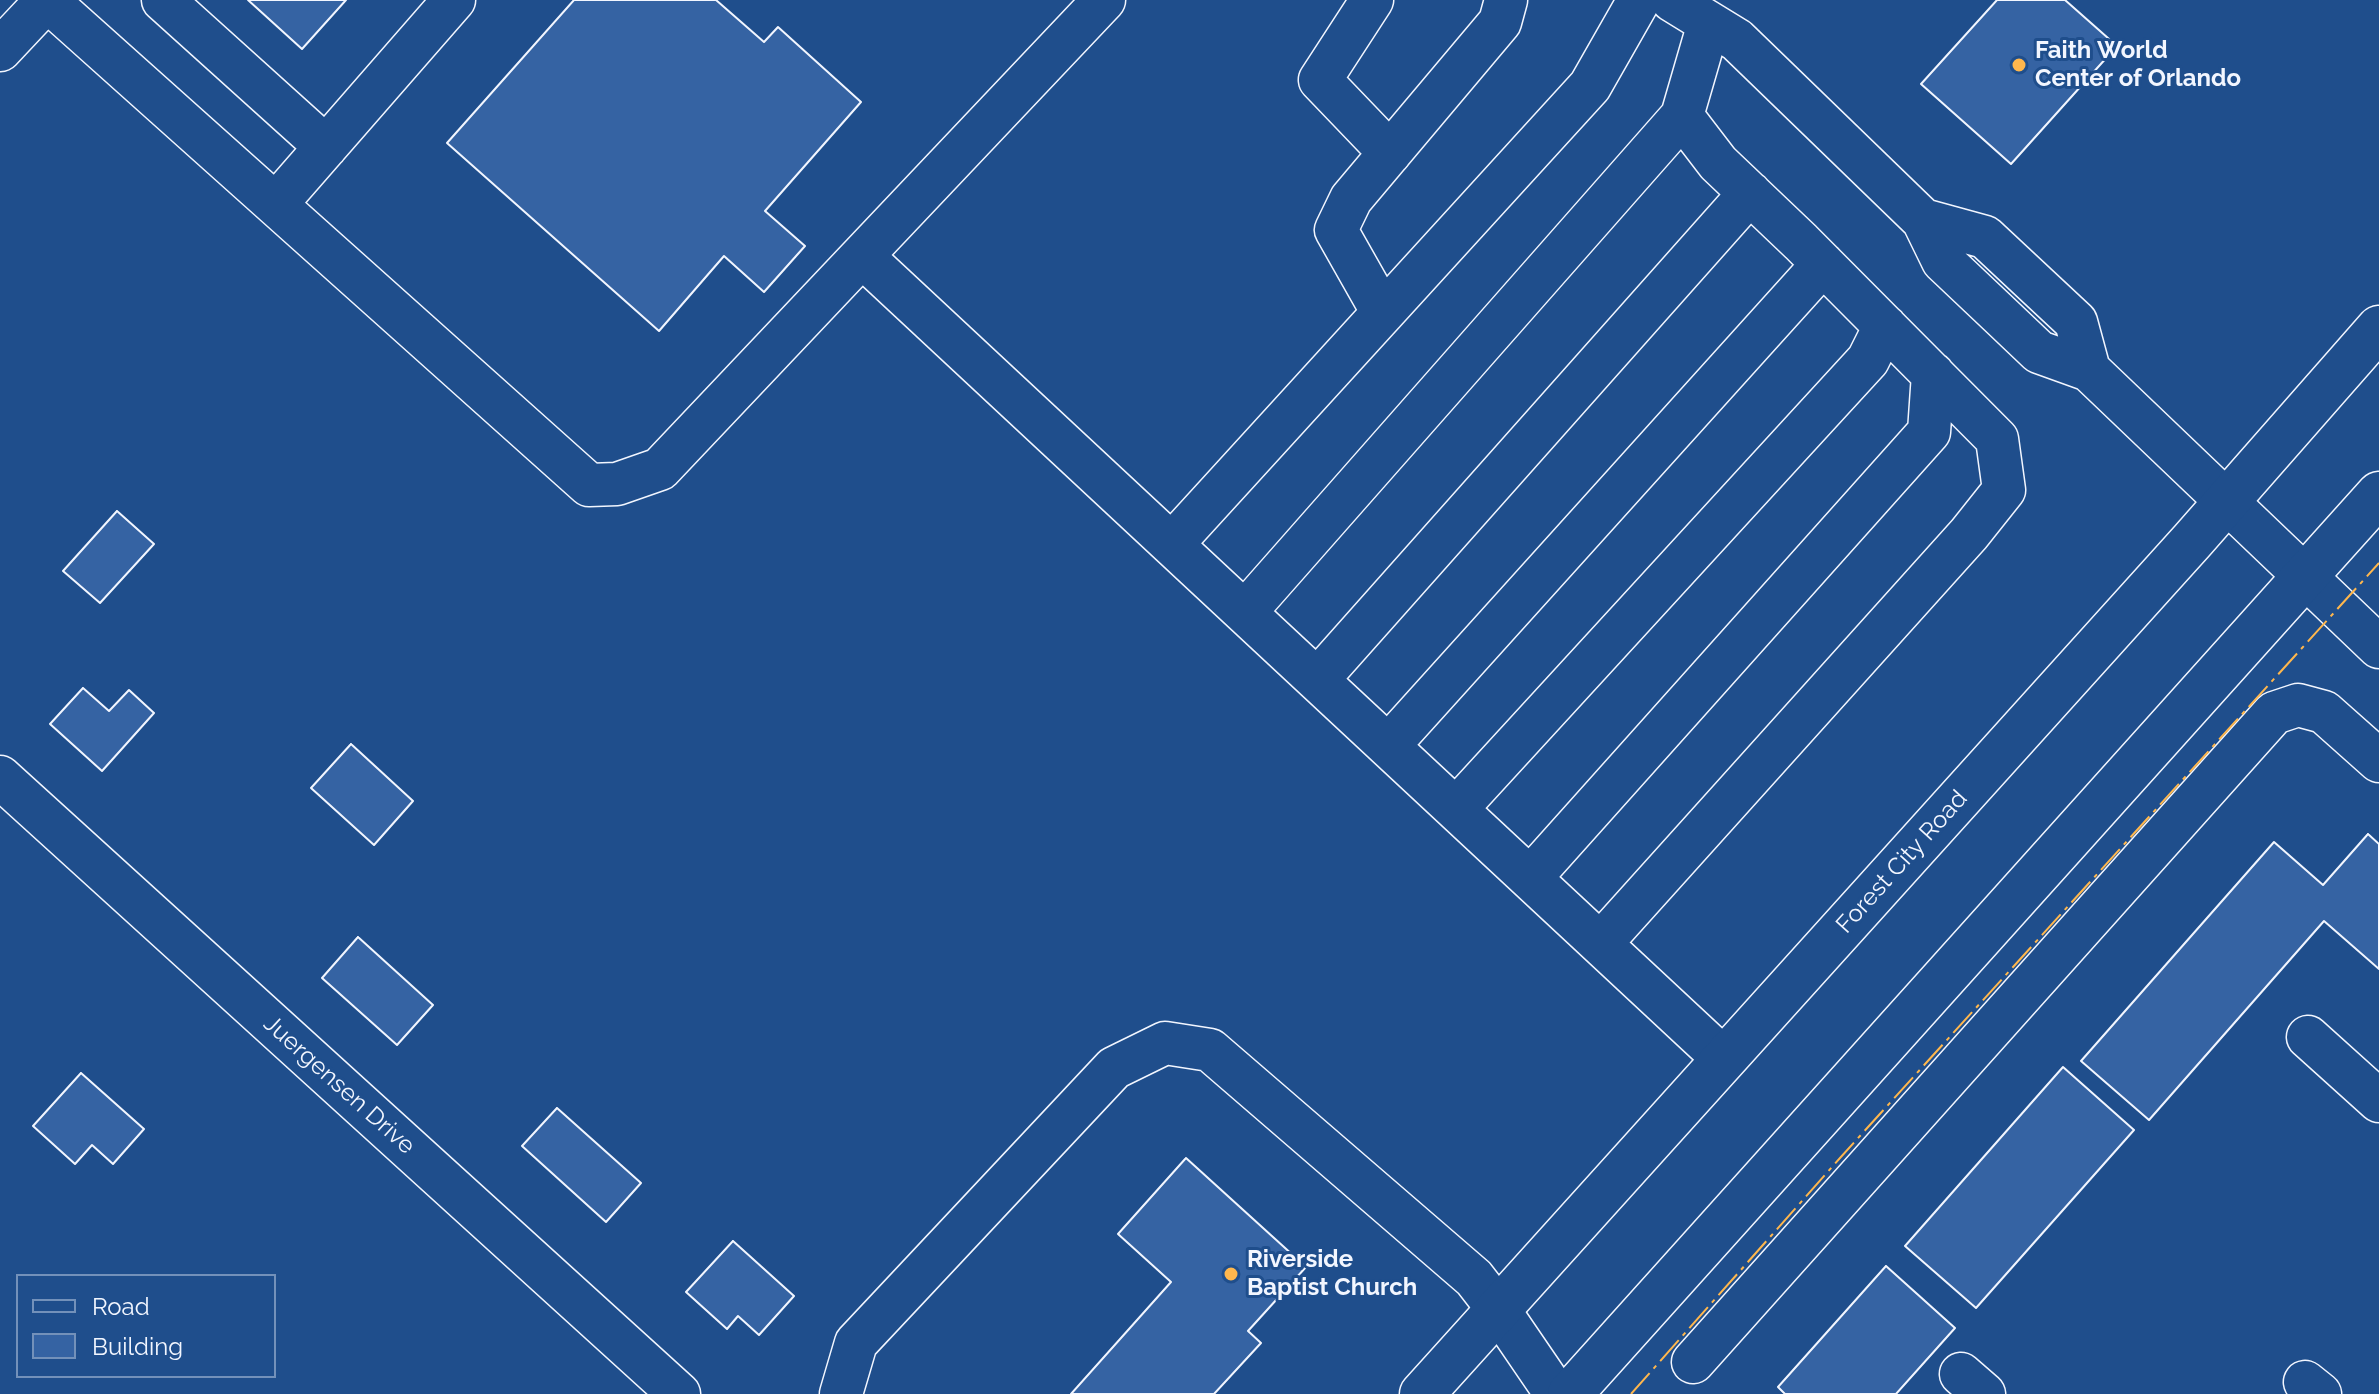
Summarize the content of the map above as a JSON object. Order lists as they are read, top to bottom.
{
  "streets": {
    "main road": ["Forest City Road"],
    "street": ["Juergensen Drive"]
  },
  "places": ["Faith World Center of Orlando", "Riverside Baptist Church"],
  "legend": ["Road", "Building"]
}
